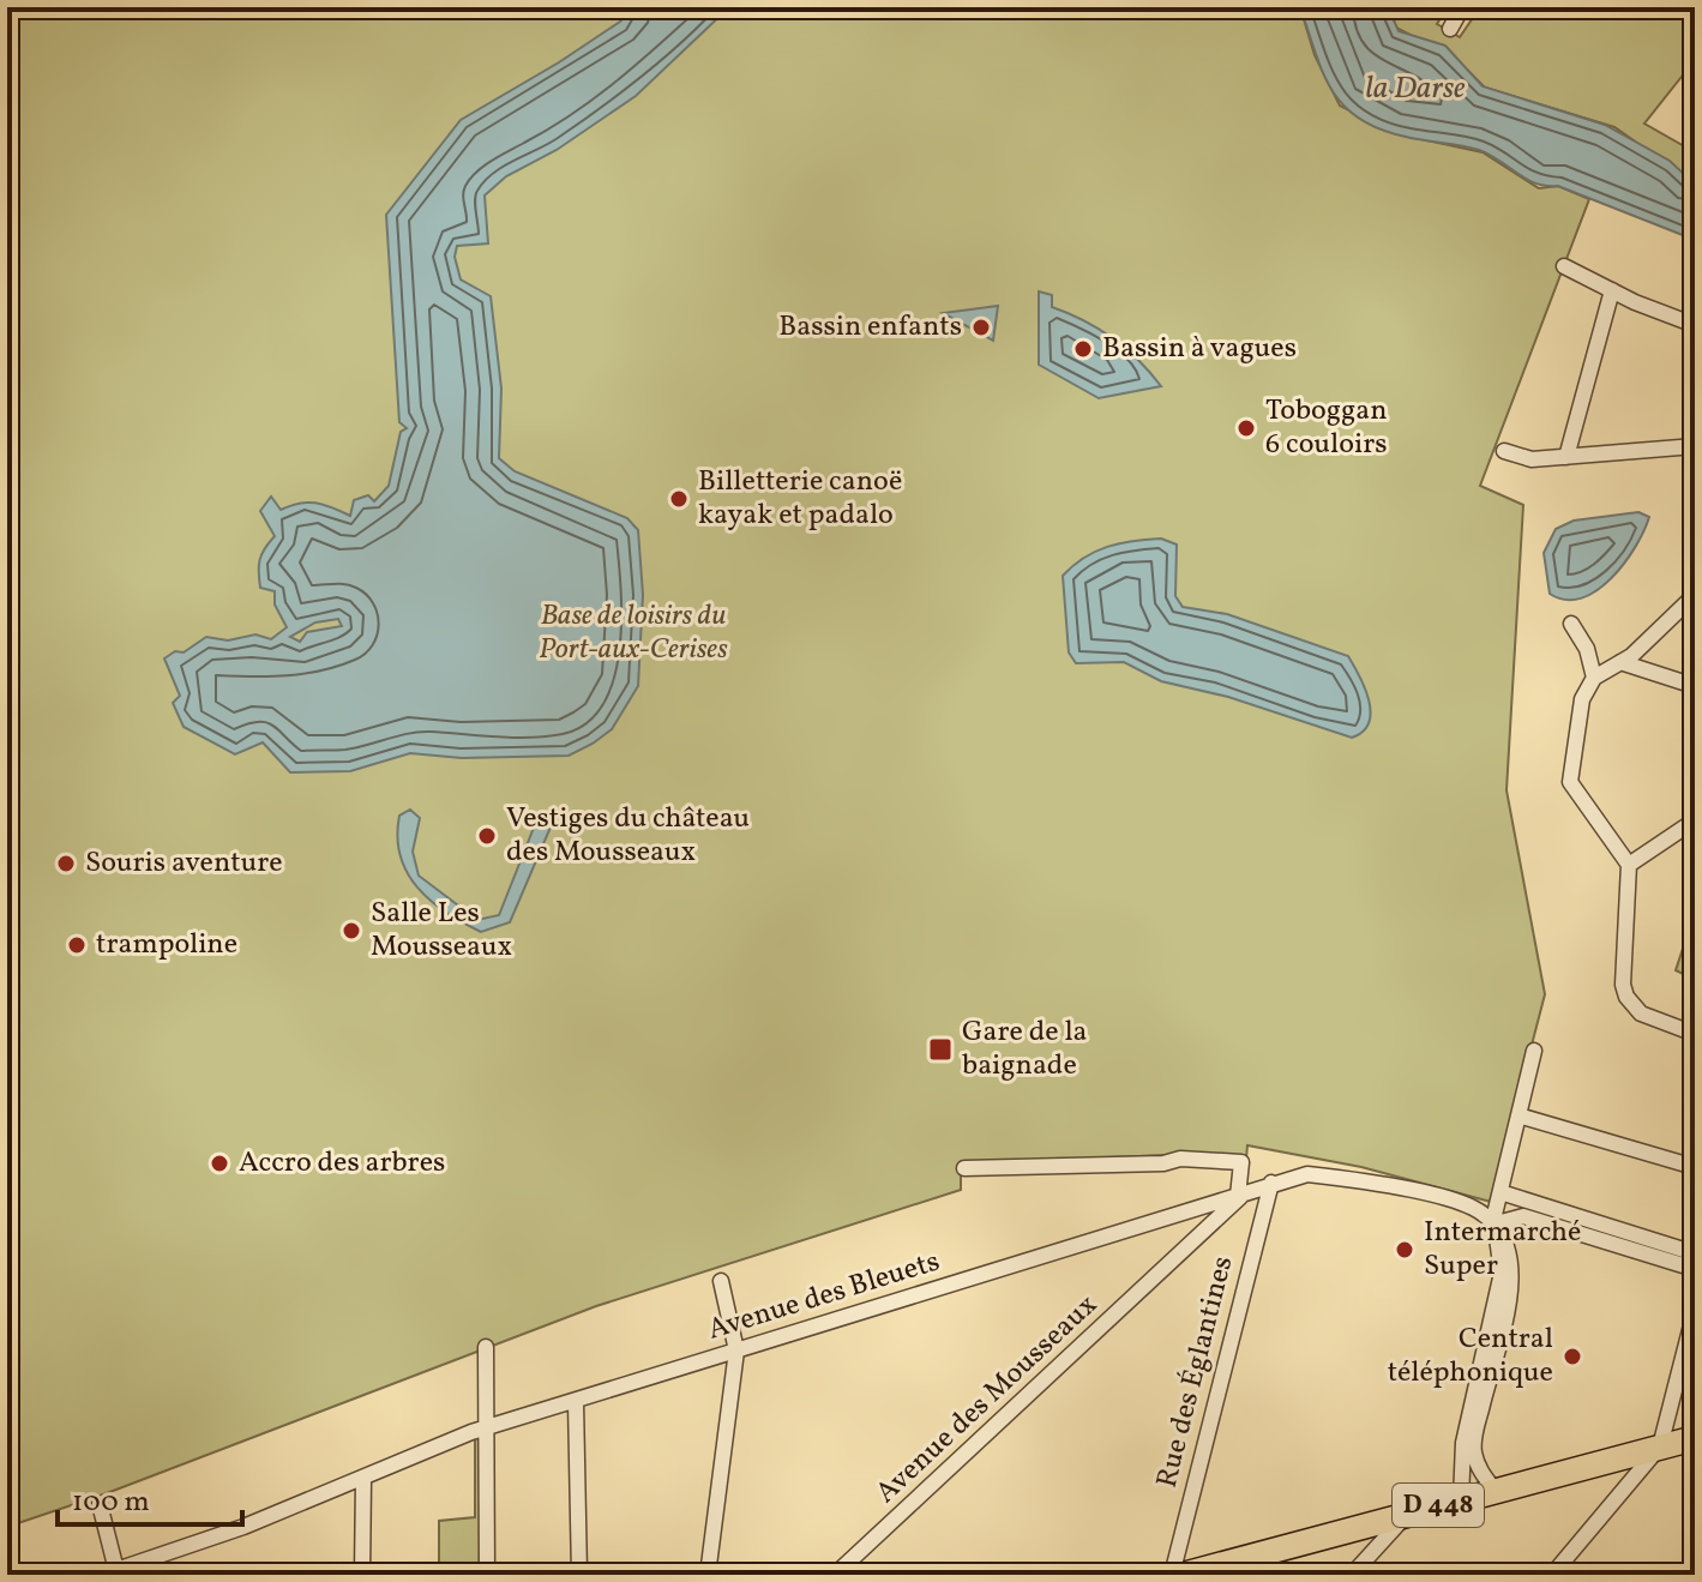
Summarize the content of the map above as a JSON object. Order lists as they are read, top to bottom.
{
  "streets": {
    "main road": ["D 448"],
    "street": ["Avenue des Bleuets", "Rue des Églantines", "Avenue des Mousseaux"]
  },
  "crossings": [
    ["Avenue des Bleuets", "Rue des Églantines"],
    ["Avenue des Bleuets", "Avenue des Mousseaux"]
  ],
  "water": ["la Darse"],
  "parks": ["Base de loisirs du Port-aux-Cerises"],
  "places": {
    "other": [
      "Bassin enfants",
      "Bassin à vagues",
      "Toboggan 6 couloirs",
      "Billetterie canoë kayak et padalo",
      "Vestiges du château des Mousseaux",
      "Souris aventure",
      "Salle Les Mousseaux",
      "trampoline",
      "Accro des arbres",
      "Intermarché Super",
      "Central téléphonique"
    ],
    "transit": ["Gare de la baignade"]
  },
  "scale_bar": "100 m"
}
